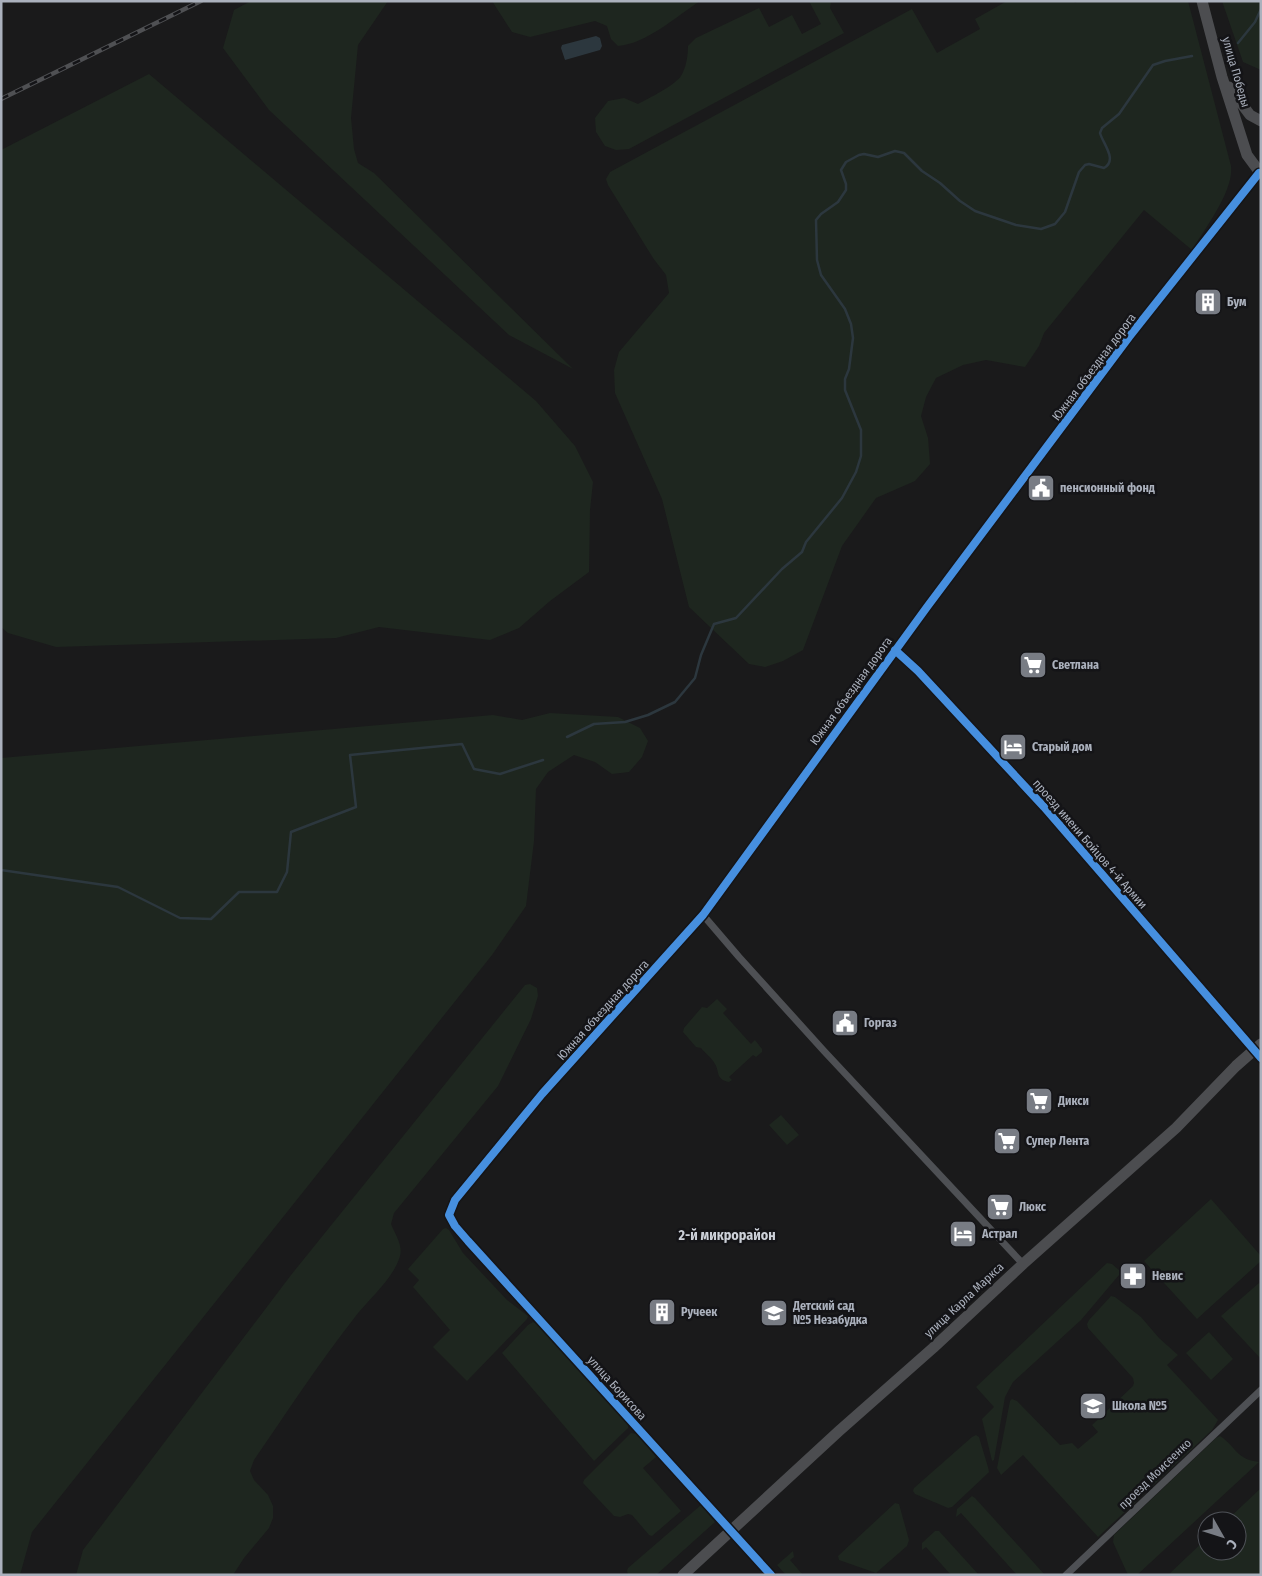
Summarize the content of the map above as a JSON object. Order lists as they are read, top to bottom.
{
  "streets": {
    "main road": ["улица Победы", "улица Карла Маркса"],
    "street": [
      "Южная объездная дорога",
      "проезд имени Бойцов 4-й Армии",
      "улица Борисова",
      "проезд Моисеенко"
    ]
  },
  "crossings": [
    ["улица Победы", "Южная объездная дорога"],
    ["Южная объездная дорога", "проезд имени Бойцов 4-й Армии"],
    ["Южная объездная дорога", "улица Борисова"],
    ["проезд имени Бойцов 4-й Армии", "улица Карла Маркса"],
    ["улица Карла Маркса", "улица Борисова"]
  ],
  "districts": ["2-й микрорайон"],
  "places": {
    "building": ["Бум", "Ручеек"],
    "public building": ["пенсионный фонд", "Горгаз"],
    "supermarket": [
      "Светлана",
      "Дикси",
      "Супер Лента",
      "Люкс"
    ],
    "hotel": ["Старый дом", "Астрал"],
    "pharmacy": ["Невис"],
    "school or university": ["Детский сад №5 Незабудка", "Школа №5"]
  },
  "north": "bottom right"
}
